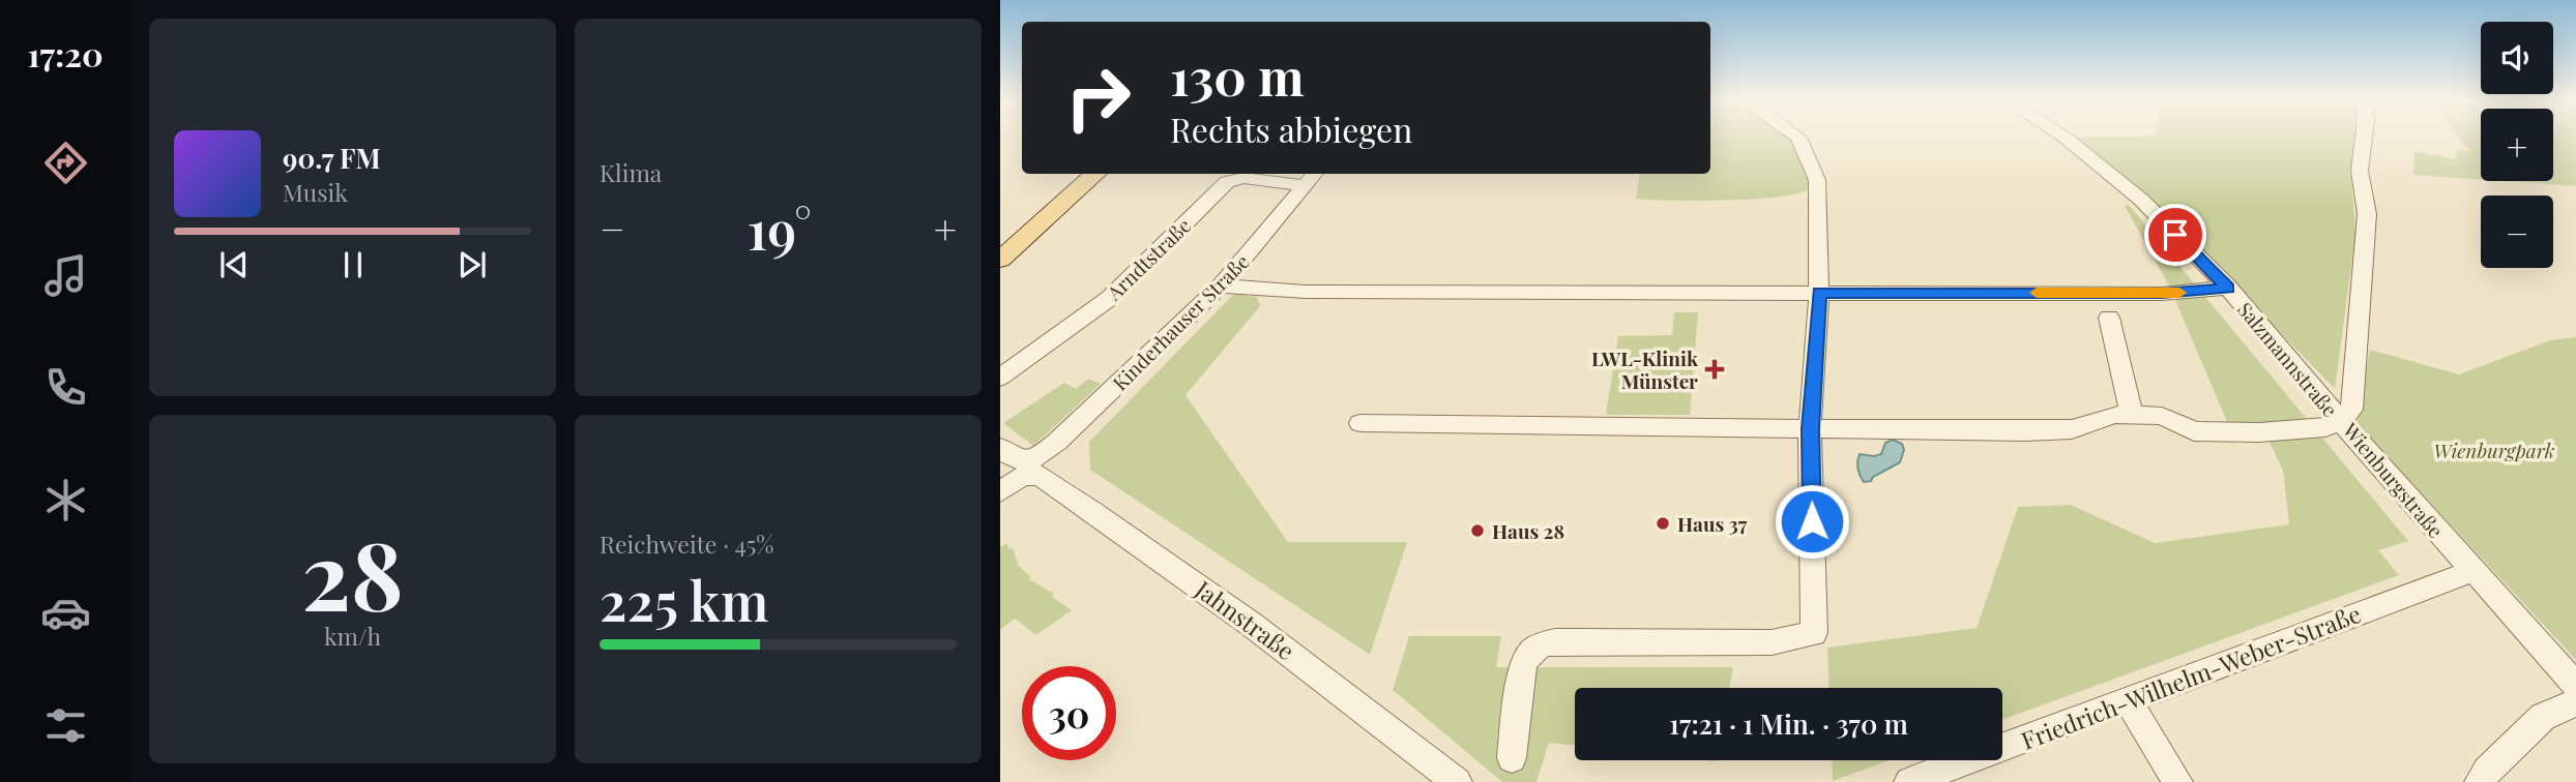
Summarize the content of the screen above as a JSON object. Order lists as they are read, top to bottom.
{
  "streets": {
    "street": [
      "Arndtstraße",
      "Kinderhauser Straße",
      "Salzmannstraße",
      "Wienburgstraße",
      "Jahnstraße",
      "Friedrich-Wilhelm-Weber-Straße"
    ]
  },
  "crossings": [
    ["Arndtstraße", "Kinderhauser Straße"],
    ["Kinderhauser Straße", "Jahnstraße"],
    ["Salzmannstraße", "Wienburgstraße"],
    ["Wienburgstraße", "Friedrich-Wilhelm-Weber-Straße"]
  ],
  "parks": ["Wienburgpark"],
  "places": {
    "health": ["LWL-Klinik Münster"],
    "other": ["Haus 37", "Haus 28"]
  },
  "page": {
    "tabs": "17:20",
    "tile": [
      "Klima",
      ["28", "km/h"],
      ["Reichweite · 45%", "225 km"]
    ],
    "map_buttons": ["+", "−"],
    "turn": ["130 m", "Rechts abbiegen"],
    "song": ["90.7 FM", "Musik"],
    "heat": ["−", "19°", "+"],
    "limit": "30",
    "trip": "17:21 · 1 Min. · 370 m"
  }
}
